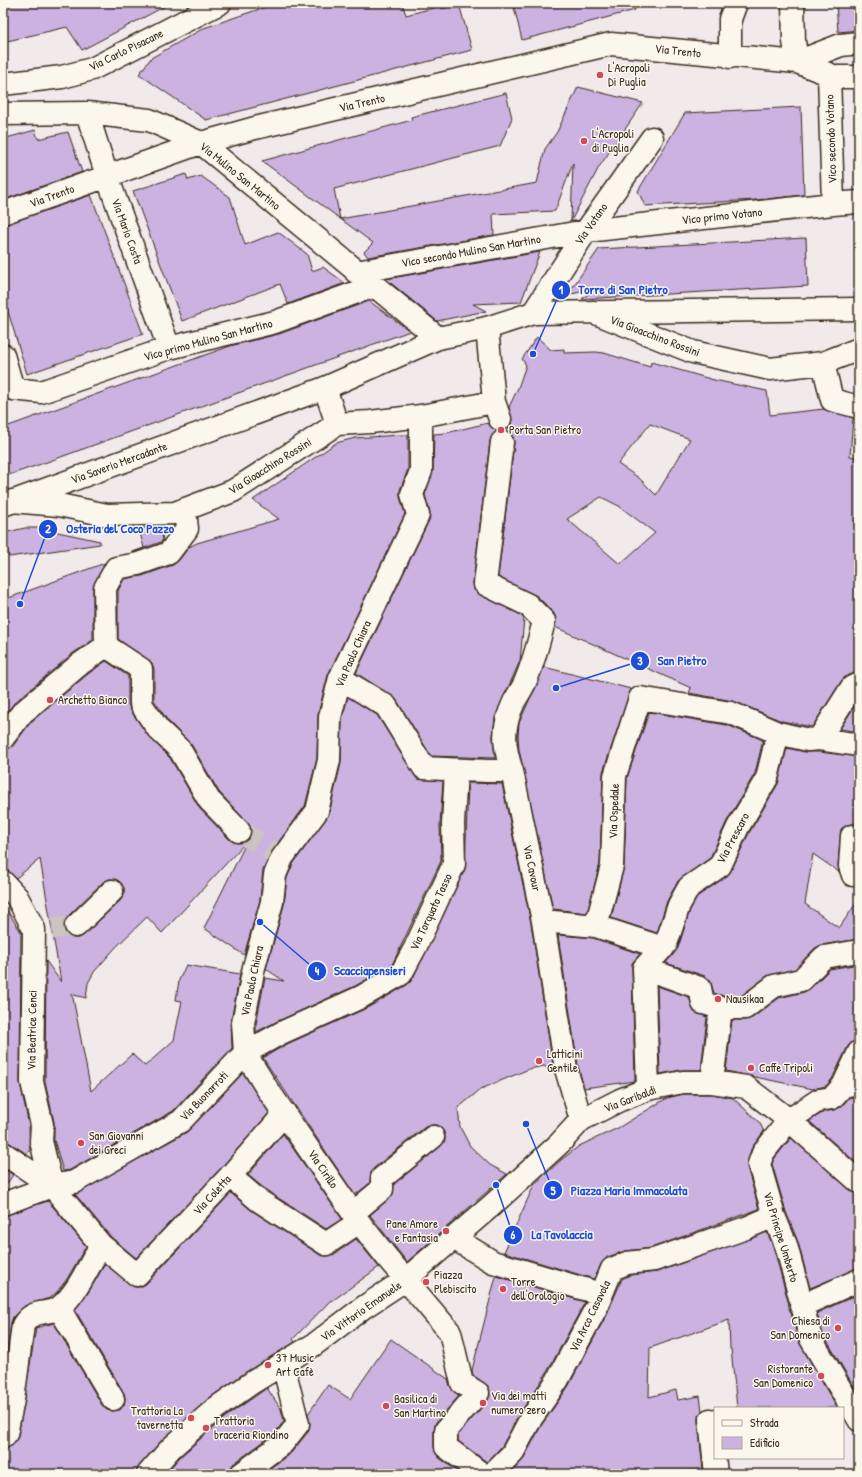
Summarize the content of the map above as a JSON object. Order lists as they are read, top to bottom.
{
  "streets": {
    "street": [
      "Via Carlo Pisacane",
      "Via Trento",
      "Vico secondo Votano",
      "Via Mulino San Martino",
      "Vico primo Votano",
      "Via Votano",
      "Via Mario Costa",
      "Vico secondo Mulino San Martino",
      "Via Gioacchino Rossini",
      "Vico primo Mulino San Martino",
      "Via Saverio Mercadante",
      "Via Paolo Chiara",
      "Via Ospedale",
      "Via Prescaro",
      "Via Cavour",
      "Via Torquato Tasso",
      "Via Beatrice Cenci",
      "Via Buonarroti",
      "Via Garibaldi",
      "Via Cirillo",
      "Via Coletta",
      "Via Principe Umberto",
      "Via Vittorio Emanuele",
      "Via Arco Casavola"
    ]
  },
  "crossings": [
    ["Via Trento", "Via Mulino San Martino"],
    ["Via Trento", "Via Mario Costa"],
    ["Vico secondo Votano", "Vico primo Votano"],
    ["Via Mulino San Martino", "Via Mario Costa"],
    ["Via Mulino San Martino", "Vico secondo Mulino San Martino"],
    ["Via Mulino San Martino", "Via Gioacchino Rossini"],
    ["Via Mulino San Martino", "Vico primo Mulino San Martino"],
    ["Vico primo Votano", "Via Votano"],
    ["Vico primo Votano", "Vico secondo Mulino San Martino"],
    ["Via Votano", "Vico secondo Mulino San Martino"],
    ["Via Votano", "Via Gioacchino Rossini"],
    ["Via Mario Costa", "Vico primo Mulino San Martino"],
    ["Via Gioacchino Rossini", "Via Saverio Mercadante"],
    ["Via Gioacchino Rossini", "Via Paolo Chiara"],
    ["Via Paolo Chiara", "Via Torquato Tasso"],
    ["Via Paolo Chiara", "Via Buonarroti"],
    ["Via Paolo Chiara", "Via Cirillo"],
    ["Via Ospedale", "Via Prescaro"],
    ["Via Cavour", "Via Garibaldi"],
    ["Via Torquato Tasso", "Via Buonarroti"],
    ["Via Torquato Tasso", "Via Cirillo"],
    ["Via Beatrice Cenci", "Via Buonarroti"],
    ["Via Buonarroti", "Via Cirillo"],
    ["Via Garibaldi", "Via Principe Umberto"],
    ["Via Cirillo", "Via Coletta"],
    ["Via Cirillo", "Via Vittorio Emanuele"],
    ["Via Principe Umberto", "Via Arco Casavola"]
  ],
  "places": [
    "L'Acropoli Di Puglia",
    "L'Acropoli di Puglia",
    "Torre di San Pietro",
    "Porta San Pietro",
    "Osteria del Coco Pazzo",
    "San Pietro",
    "Archetto Bianco",
    "Scacciapensieri",
    "Nausikaa",
    "Latticini Gentile",
    "Caffe Tripoli",
    "Piazza Maria Immacolata",
    "San Giovanni dei Greci",
    "La Tavolaccia",
    "Pane Amore e Fantasia",
    "Piazza Plebiscito",
    "Torre dell'Orologio",
    "Chiesa di San Domenico",
    "37 Music Art Cafè",
    "Ristorante San Domenico",
    "Via dei matti numero zero",
    "Basilica di San Martino",
    "Trattoria La tavernetta",
    "Trattoria braceria Riondino"
  ],
  "legend": ["Strada", "Edificio"]
}
